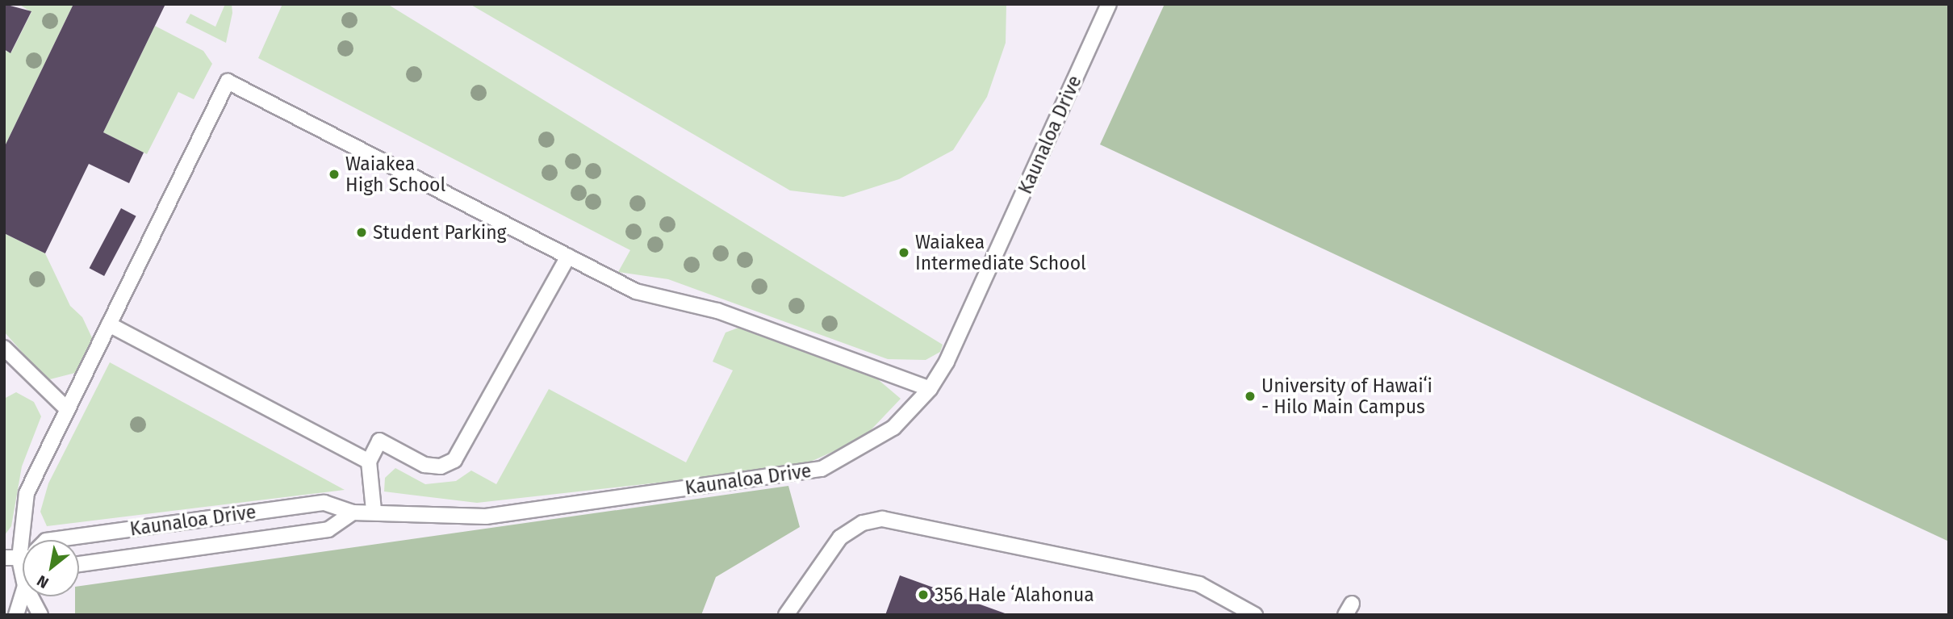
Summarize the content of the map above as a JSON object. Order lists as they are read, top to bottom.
{
  "streets": {
    "lane": ["Kaunaloa Drive"]
  },
  "places": [
    "Waiakea High School",
    "Student Parking",
    "Waiakea Intermediate School",
    "University of Hawaiʻi - Hilo Main Campus",
    "356 Hale ʻAlahonua"
  ],
  "north": "bottom left"
}
